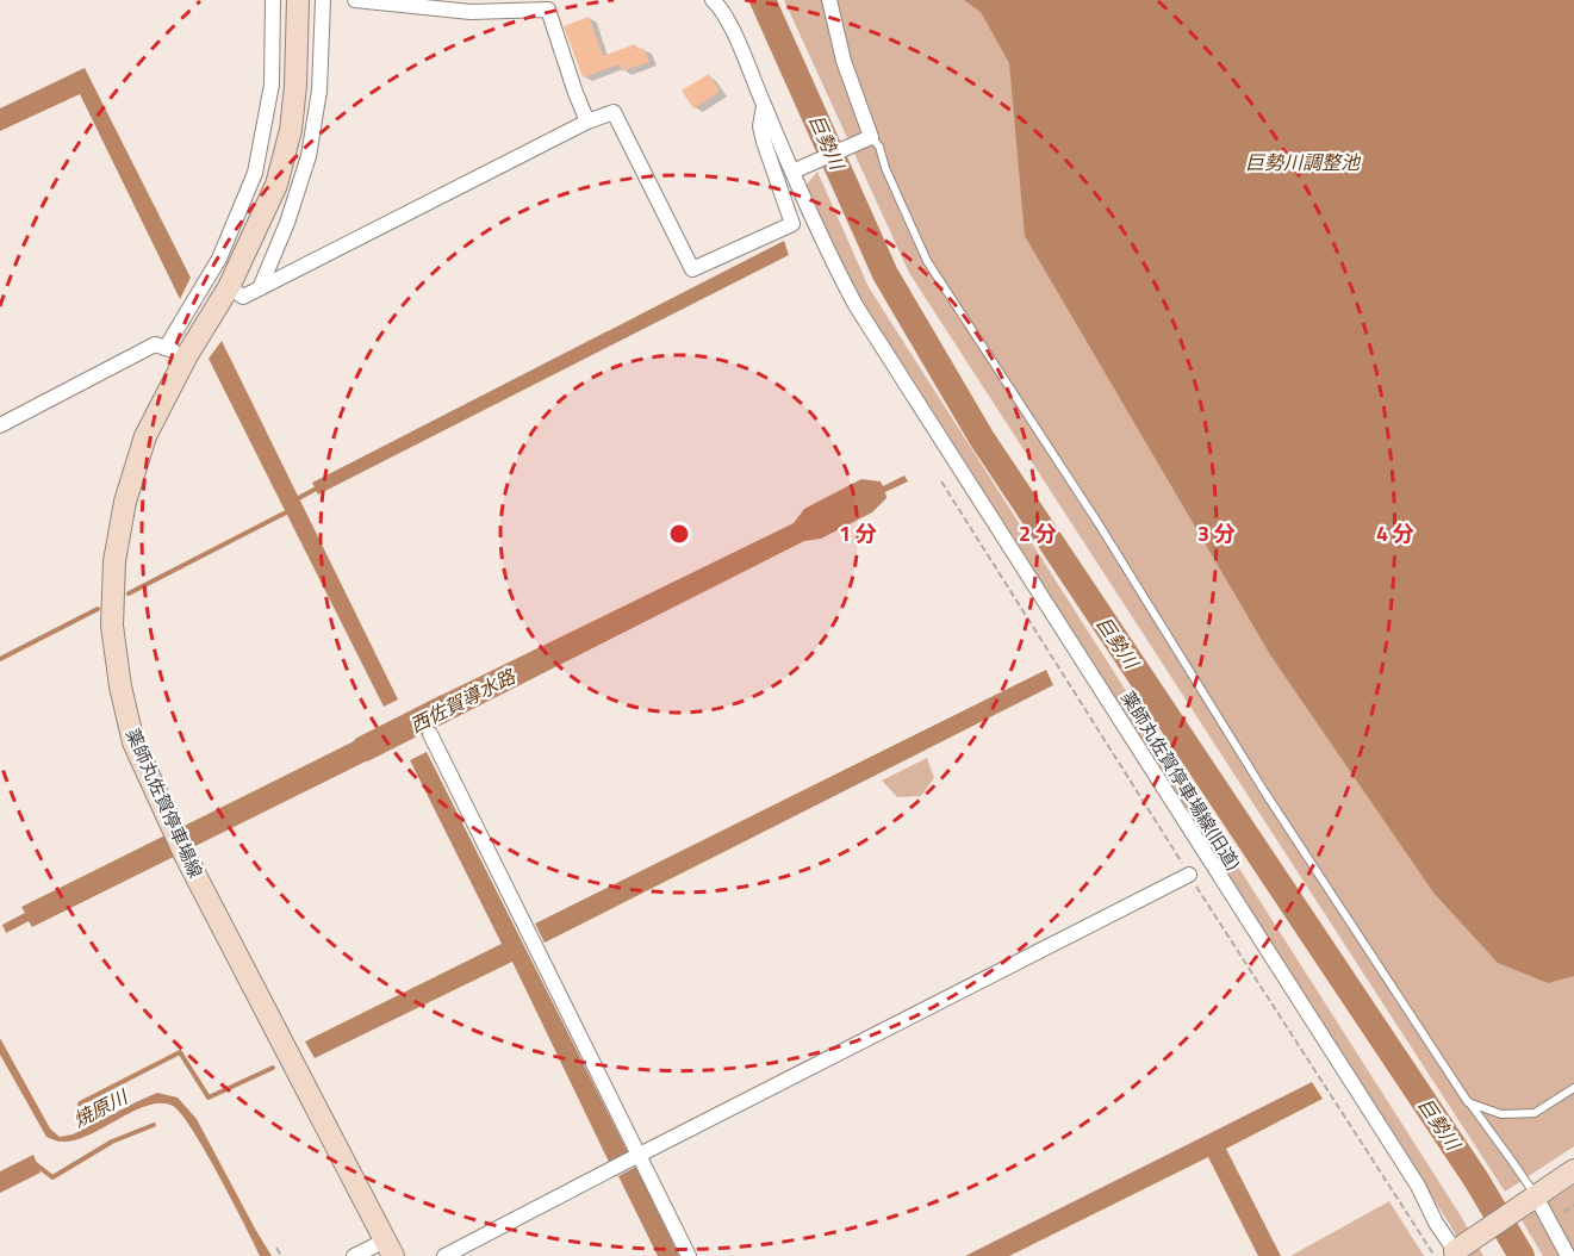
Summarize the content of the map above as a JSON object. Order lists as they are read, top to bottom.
{
  "streets": {
    "main road": ["薬師丸佐賀停車場線"],
    "street": ["薬師丸佐賀停車場線(旧道)"]
  },
  "water": [
    "巨勢川",
    "巨勢川調整池",
    "西佐賀導水路",
    "焼原川"
  ],
  "rings": [
    "1 分",
    "2 分",
    "3 分",
    "4 分"
  ]
}
